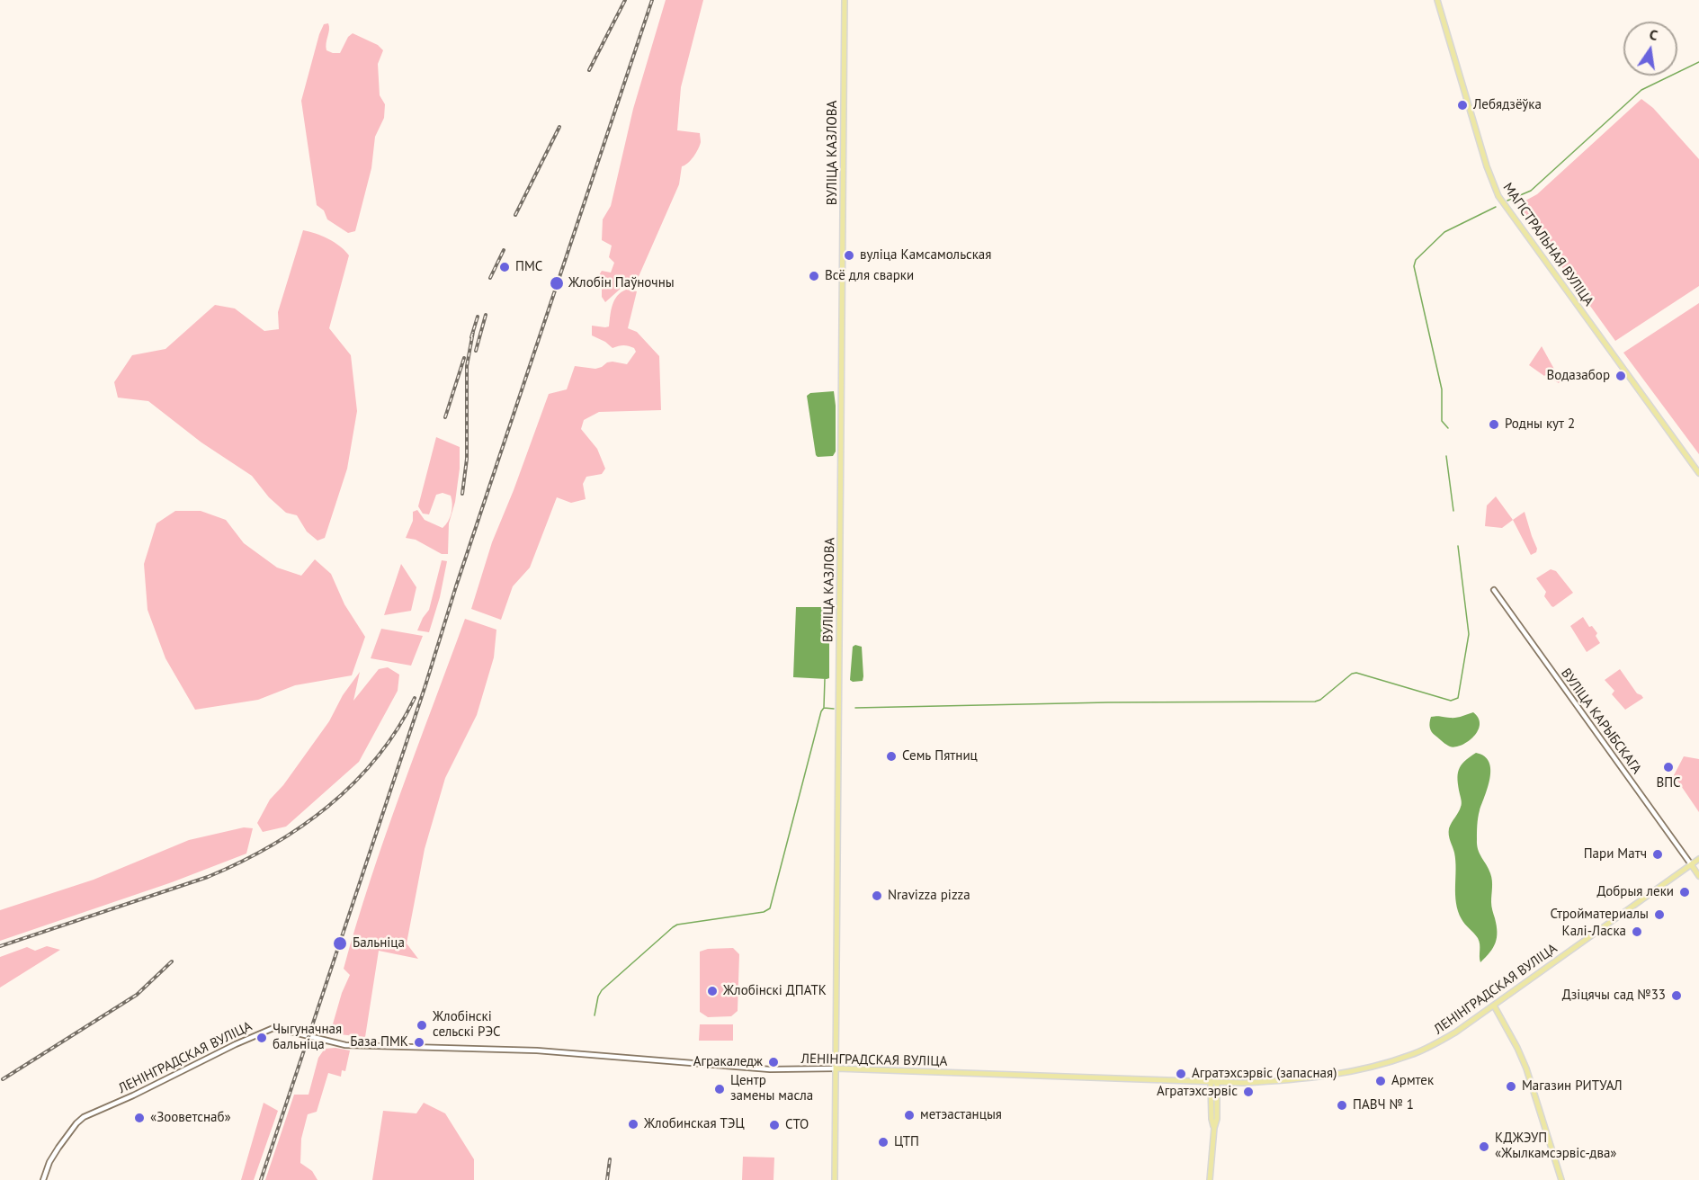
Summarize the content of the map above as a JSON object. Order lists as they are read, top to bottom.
{
  "streets": {
    "main road": ["ВУЛІЦА КАЗЛОВА", "МАГІСТРАЛЬНАЯ ВУЛІЦА", "ЛЕНІНГРАДСКАЯ ВУЛІЦА"],
    "street": ["ВУЛІЦА КАРЫБСКАГА"]
  },
  "crossings": [
    ["ВУЛІЦА КАЗЛОВА", "ЛЕНІНГРАДСКАЯ ВУЛІЦА"],
    ["ВУЛІЦА КАРЫБСКАГА", "ЛЕНІНГРАДСКАЯ ВУЛІЦА"]
  ],
  "places": [
    "Лебядзёўка",
    "вуліца Камсамольская",
    "ПМС",
    "Всё для сварки",
    "Жлобін Паўночны",
    "Водазабор",
    "Родны кут 2",
    "Семь Пятниц",
    "ВПС",
    "Пари Матч",
    "Добрыя леки",
    "Nravizza pizza",
    "Стройматериалы",
    "Калі-Ласка",
    "Бальніца",
    "Жлобінскі ДПАТК",
    "Дзіцячы сад №33",
    "Жлобінскі сельскі РЭС",
    "Чыгуначная бальніца",
    "База ПМК",
    "Агракаледж",
    "Агратэхсэрвіс (запасная)",
    "Армтек",
    "Магазин РИТУАЛ",
    "Центр замены масла",
    "Агратэхсэрвіс",
    "ПАВЧ № 1",
    "метэастанцыя",
    "«Зооветснаб»",
    "Жлобинская ТЭЦ",
    "СТО",
    "ЦТП",
    "КДЖЭУП «Жылкамсэрвіс-два»"
  ],
  "north": "top"
}
